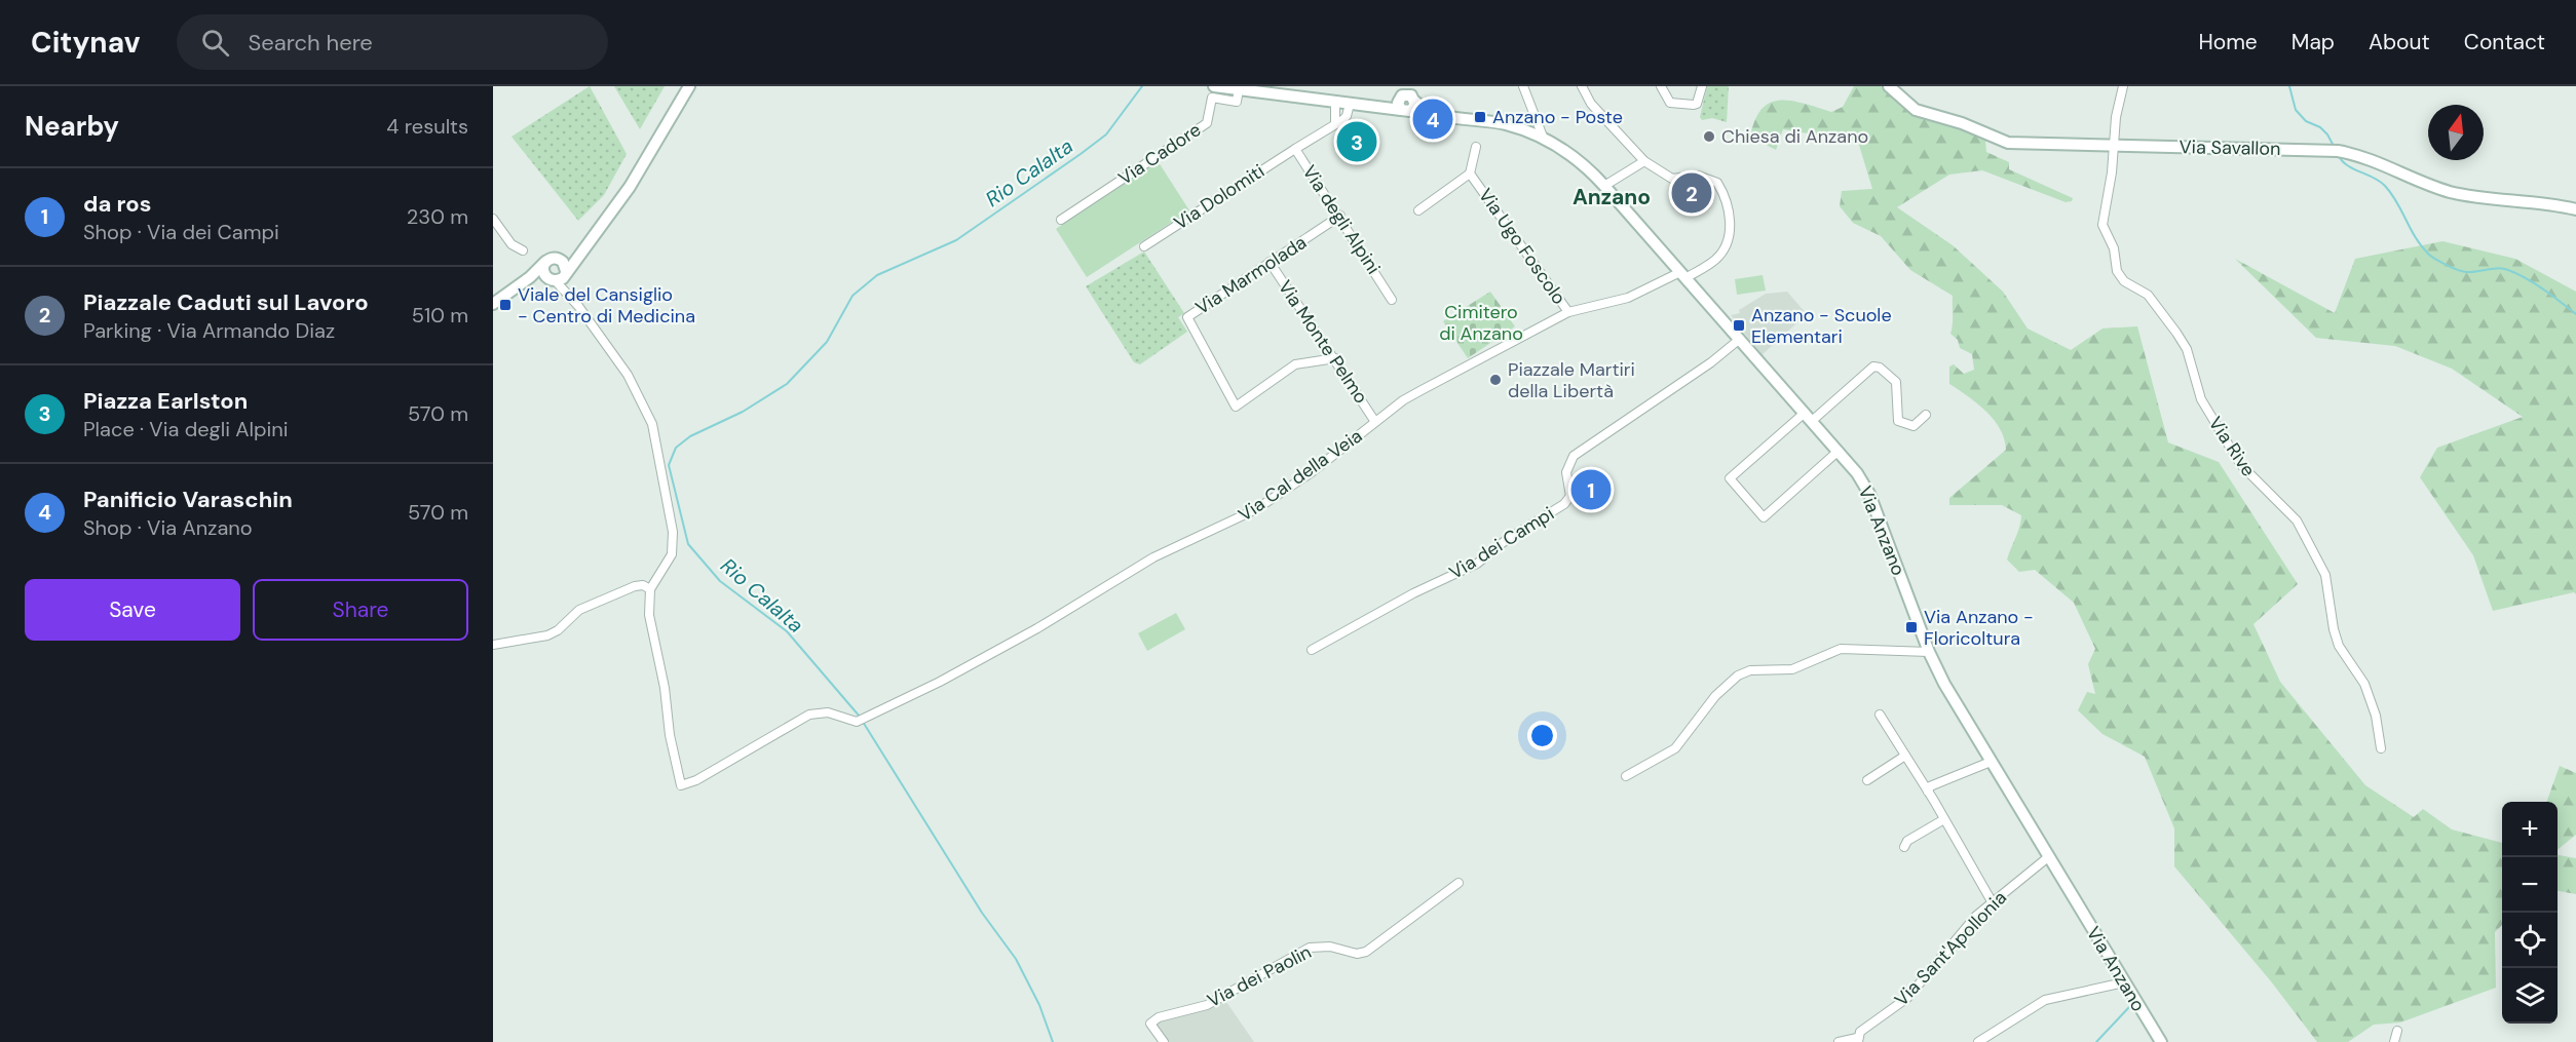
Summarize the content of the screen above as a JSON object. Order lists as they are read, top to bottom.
{
  "streets": {
    "main road": ["Via Savallon", "Via Anzano"],
    "street": [
      "Via Cadore",
      "Via Dolomiti",
      "Via degli Alpini",
      "Via Ugo Foscolo",
      "Via Marmolada",
      "Via Monte Pelmo",
      "Via Rive",
      "Via Cal della Veia",
      "Via dei Campi",
      "Via Sant'Apollonia",
      "Via dei Paolin"
    ]
  },
  "crossings": [
    ["Via Savallon", "Via Rive"],
    ["Via Dolomiti", "Via degli Alpini"],
    ["Via degli Alpini", "Via Marmolada"],
    ["Via Ugo Foscolo", "Via Cal della Veia"],
    ["Via Marmolada", "Via Monte Pelmo"],
    ["Via Monte Pelmo", "Via Cal della Veia"],
    ["Via Cal della Veia", "Via Anzano"],
    ["Via Anzano", "Via dei Campi"],
    ["Via Anzano", "Via Sant'Apollonia"]
  ],
  "districts": ["Anzano"],
  "water": ["Rio Calalta"],
  "parks": ["Cimitero di Anzano"],
  "places": {
    "transit": [
      "Anzano - Poste",
      "Viale del Cansiglio - Centro di Medicina",
      "Anzano - Scuole Elementari",
      "Via Anzano - Floricoltura"
    ],
    "other": ["Chiesa di Anzano", "Piazzale Martiri della Libertà"]
  },
  "north": "top",
  "page": {
    "header": "Citynav",
    "search": "Search here",
    "nav": [
      "Home",
      "Map",
      "About",
      "Contact"
    ],
    "heading": ["Nearby", "4 results"],
    "pins": [
      "4",
      "3",
      "2",
      "1"
    ],
    "list": [
      {
        "mark": "1",
        "name": "da ros",
        "note": "Shop · Via dei Campi",
        "value": "230 m"
      },
      {
        "mark": "2",
        "name": "Piazzale Caduti sul Lavoro",
        "note": "Parking · Via Armando Diaz",
        "value": "510 m"
      },
      {
        "mark": "3",
        "name": "Piazza Earlston",
        "note": "Place · Via degli Alpini",
        "value": "570 m"
      },
      {
        "mark": "4",
        "name": "Panificio Varaschin",
        "note": "Shop · Via Anzano",
        "value": "570 m"
      }
    ],
    "buttons": ["Save", "Share"],
    "map_buttons": ["+", "−"]
  }
}
